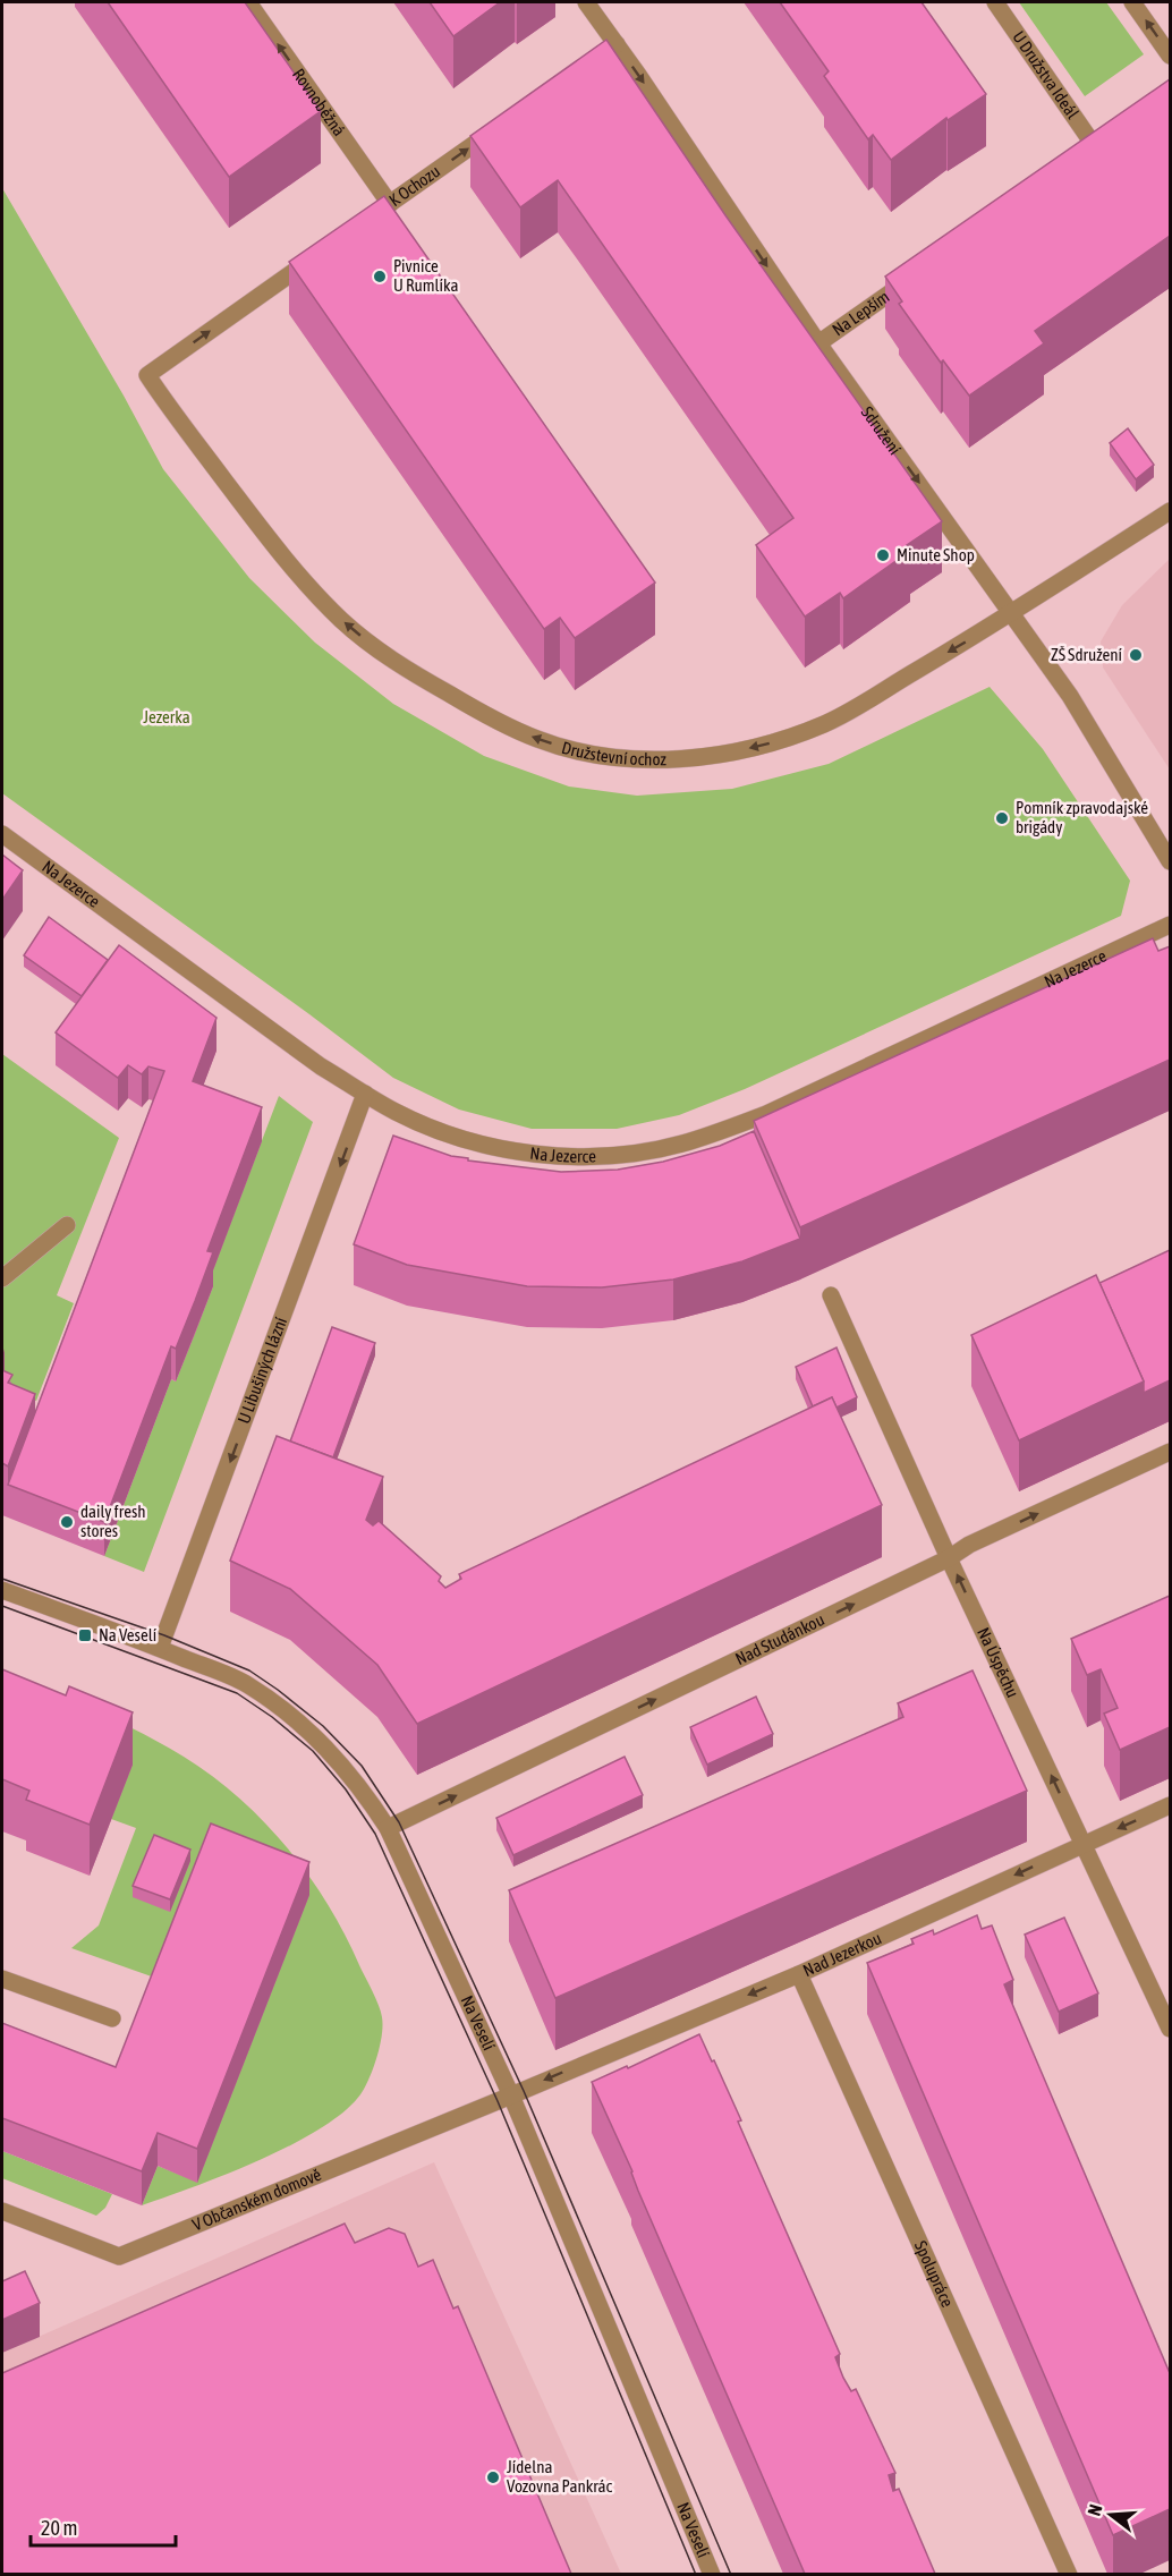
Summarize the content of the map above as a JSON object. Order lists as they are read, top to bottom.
{
  "streets": {
    "street": [
      "U Družstva Ideál",
      "Rovnoběžná",
      "K Ochozu",
      "Na Lepším",
      "Sdružení",
      "Družstevní ochoz",
      "Na Jezerce",
      "U Libušiných lázní",
      "Nad Studánkou",
      "Na Úspěchu",
      "Nad Jezerkou",
      "Na Veselí",
      "V Občanském domově",
      "Spolupráce"
    ]
  },
  "crossings": [
    ["Rovnoběžná", "K Ochozu"],
    ["Na Lepším", "Sdružení"],
    ["Sdružení", "Družstevní ochoz"],
    ["Na Jezerce", "U Libušiných lázní"],
    ["U Libušiných lázní", "Na Veselí"],
    ["Nad Studánkou", "Na Úspěchu"],
    ["Nad Studánkou", "Na Veselí"],
    ["Na Úspěchu", "Nad Jezerkou"],
    ["Nad Jezerkou", "Na Veselí"],
    ["Nad Jezerkou", "V Občanském domově"],
    ["Nad Jezerkou", "Spolupráce"],
    ["Na Veselí", "V Občanském domově"]
  ],
  "one_way": [
    "Rovnoběžná",
    "K Ochozu",
    "Sdružení",
    "U Libušiných lázní",
    "Nad Studánkou",
    "Na Úspěchu",
    "Nad Jezerkou"
  ],
  "parks": ["Jezerka"],
  "places": {
    "other": [
      "Pivnice U Rumlíka",
      "Minute Shop",
      "ZŠ Sdružení",
      "Pomník zpravodajské brigády",
      "daily fresh stores",
      "Jídelna Vozovna Pankrác"
    ],
    "transit": ["Na Veselí"]
  },
  "scale_bar": "20 m",
  "north": "left"
}
